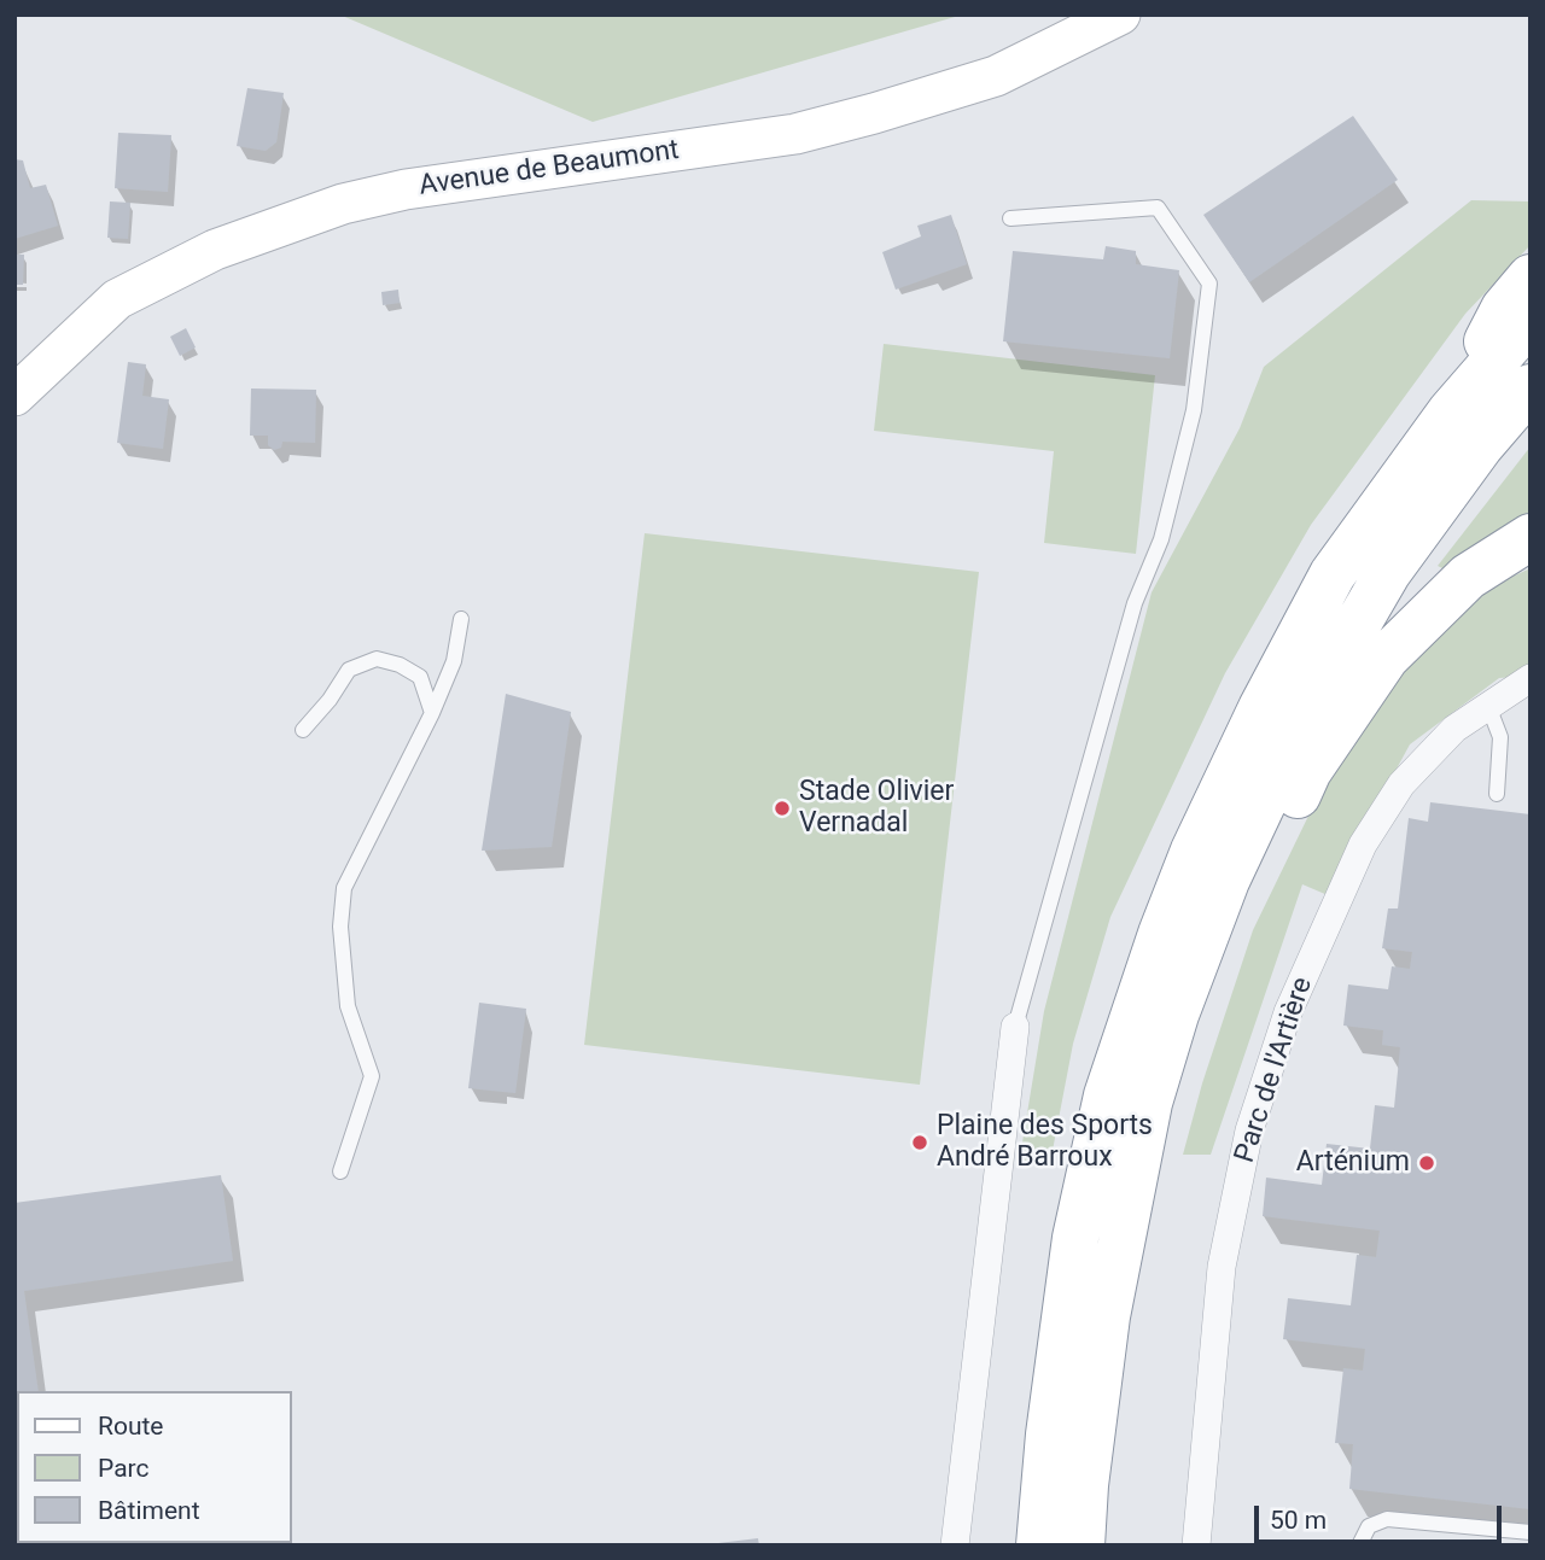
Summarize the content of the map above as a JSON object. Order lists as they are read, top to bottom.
{
  "streets": {
    "main road": ["Avenue de Beaumont"],
    "street": ["Parc de l'Artière"]
  },
  "places": ["Stade Olivier Vernadal", "Plaine des Sports André Barroux", "Arténium"],
  "legend": ["Route", "Parc", "Bâtiment"],
  "scale_bar": "50 m"
}
